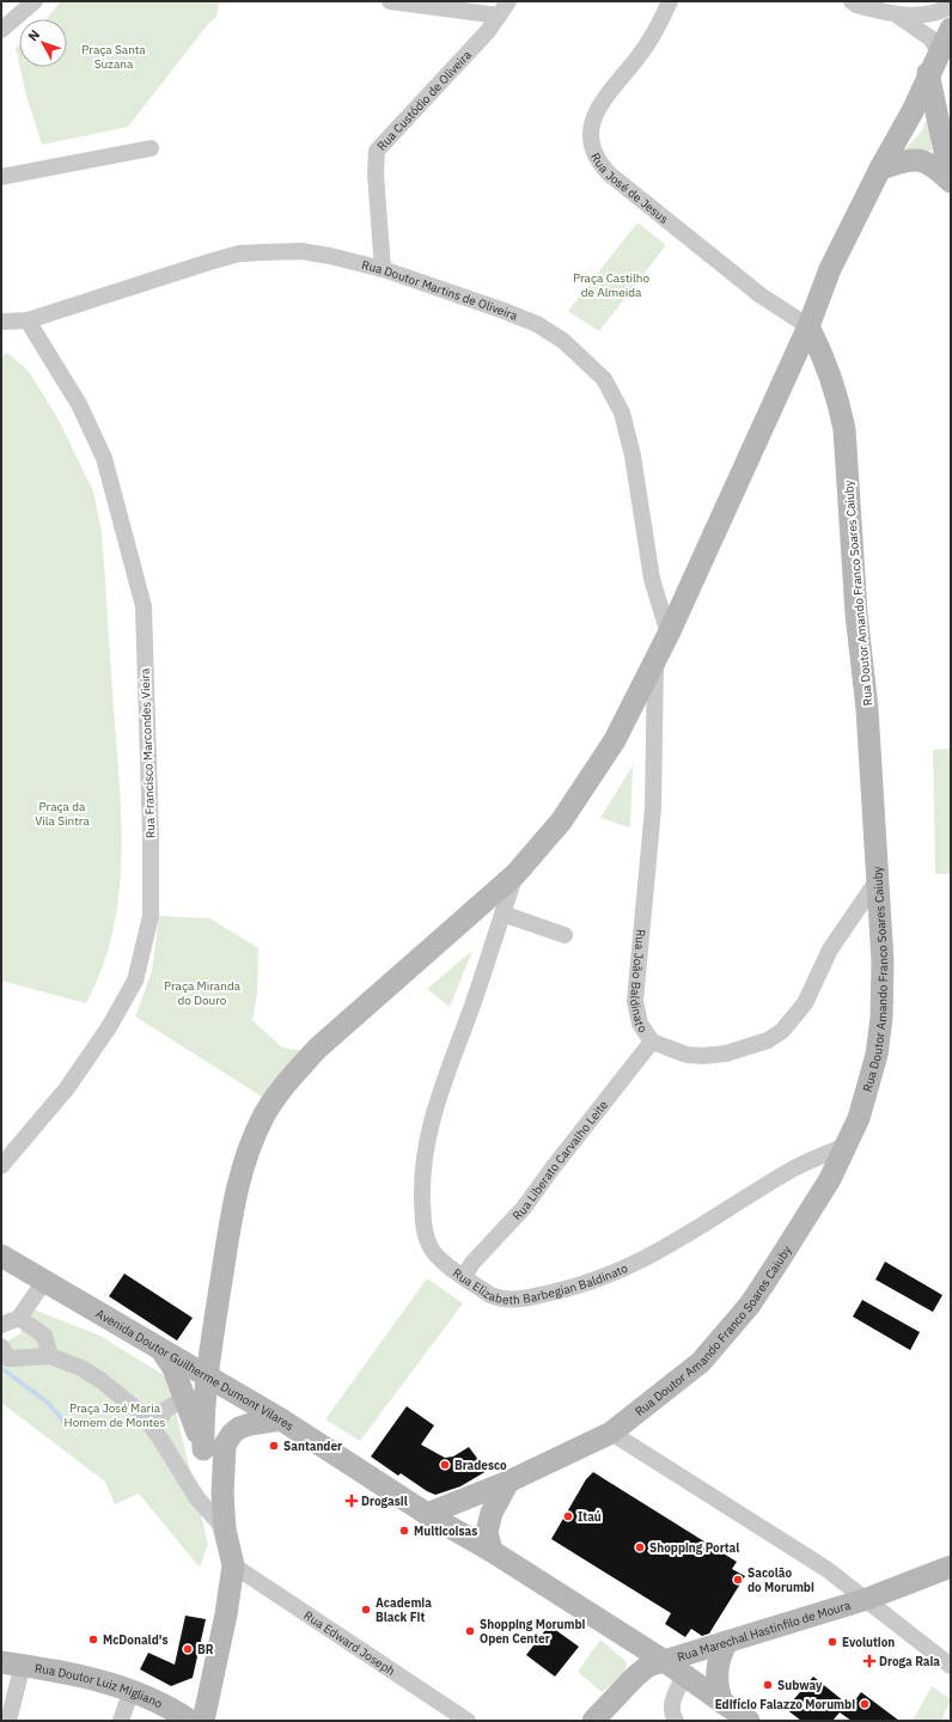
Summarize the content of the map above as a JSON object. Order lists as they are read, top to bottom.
{
  "streets": {
    "street": [
      "Rua Custódio de Oliveira",
      "Rua José de Jesus",
      "Rua Doutor Martins de Oliveira",
      "Rua Doutor Amando Franco Soares Caiuby",
      "Rua Francisco Marcondes Vieira",
      "Rua João Baldinato",
      "Rua Liberato Carvalho Leite",
      "Rua Elizabeth Barbegian Baldinato",
      "Avenida Doutor Guilherme Dumont Vilares",
      "Rua Marechal Hastinfilo de Moura",
      "Rua Edward Joseph",
      "Rua Doutor Luiz Migliano"
    ]
  },
  "crossings": [
    ["Rua Custódio de Oliveira", "Rua Doutor Martins de Oliveira"],
    ["Rua José de Jesus", "Rua Doutor Amando Franco Soares Caiuby"],
    ["Rua Doutor Martins de Oliveira", "Rua Francisco Marcondes Vieira"],
    ["Rua Doutor Amando Franco Soares Caiuby", "Rua João Baldinato"],
    ["Rua Doutor Amando Franco Soares Caiuby", "Rua Elizabeth Barbegian Baldinato"],
    ["Rua Doutor Amando Franco Soares Caiuby", "Avenida Doutor Guilherme Dumont Vilares"],
    ["Rua João Baldinato", "Rua Liberato Carvalho Leite"],
    ["Rua Liberato Carvalho Leite", "Rua Elizabeth Barbegian Baldinato"],
    ["Avenida Doutor Guilherme Dumont Vilares", "Rua Marechal Hastinfilo de Moura"]
  ],
  "parks": [
    "Praça Santa Suzana",
    "Praça Castilho de Almeida",
    "Praça da Vila Sintra",
    "Praça Miranda do Douro",
    "Praça José Maria Homem de Montes"
  ],
  "places": {
    "other": [
      "Santander",
      "Bradesco",
      "Itaú",
      "Multicoisas",
      "Shopping Portal",
      "Sacolão do Morumbi",
      "Academia Black Fit",
      "Shopping Morumbi Open Center",
      "McDonald's",
      "Evolution",
      "BR",
      "Subway",
      "Edifício Falazzo Morumbi"
    ],
    "health": ["Drogasil", "Droga Raia"]
  },
  "north": "top left"
}
